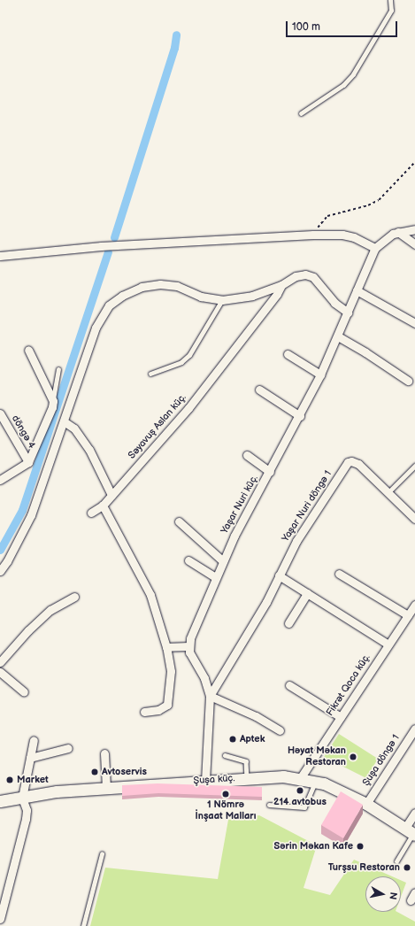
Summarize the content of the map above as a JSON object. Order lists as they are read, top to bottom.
{
  "streets": {
    "street": [
      "Səyavuş Aslan küç.",
      "döngə 4",
      "Yaşar Nuri küç.",
      "Yaşar Nuri döngə 1",
      "Fikrət Qoca küç.",
      "Şuşa döngə 1",
      "Şuşa küç."
    ]
  },
  "crossings": [
    ["Səyavuş Aslan küç.", "Yaşar Nuri küç."],
    ["Fikrət Qoca küç.", "Şuşa küç."],
    ["Şuşa döngə 1", "Şuşa küç."]
  ],
  "places": [
    "Aptek",
    "Həyat Məkan Restoran",
    "Avtoservis",
    "Market",
    "214 avtobus",
    "1 Nömrə İnşaat Malları",
    "Sərin Məkan Kafe",
    "Turşsu Restoran"
  ],
  "scale_bar": "100 m",
  "north": "right"
}
